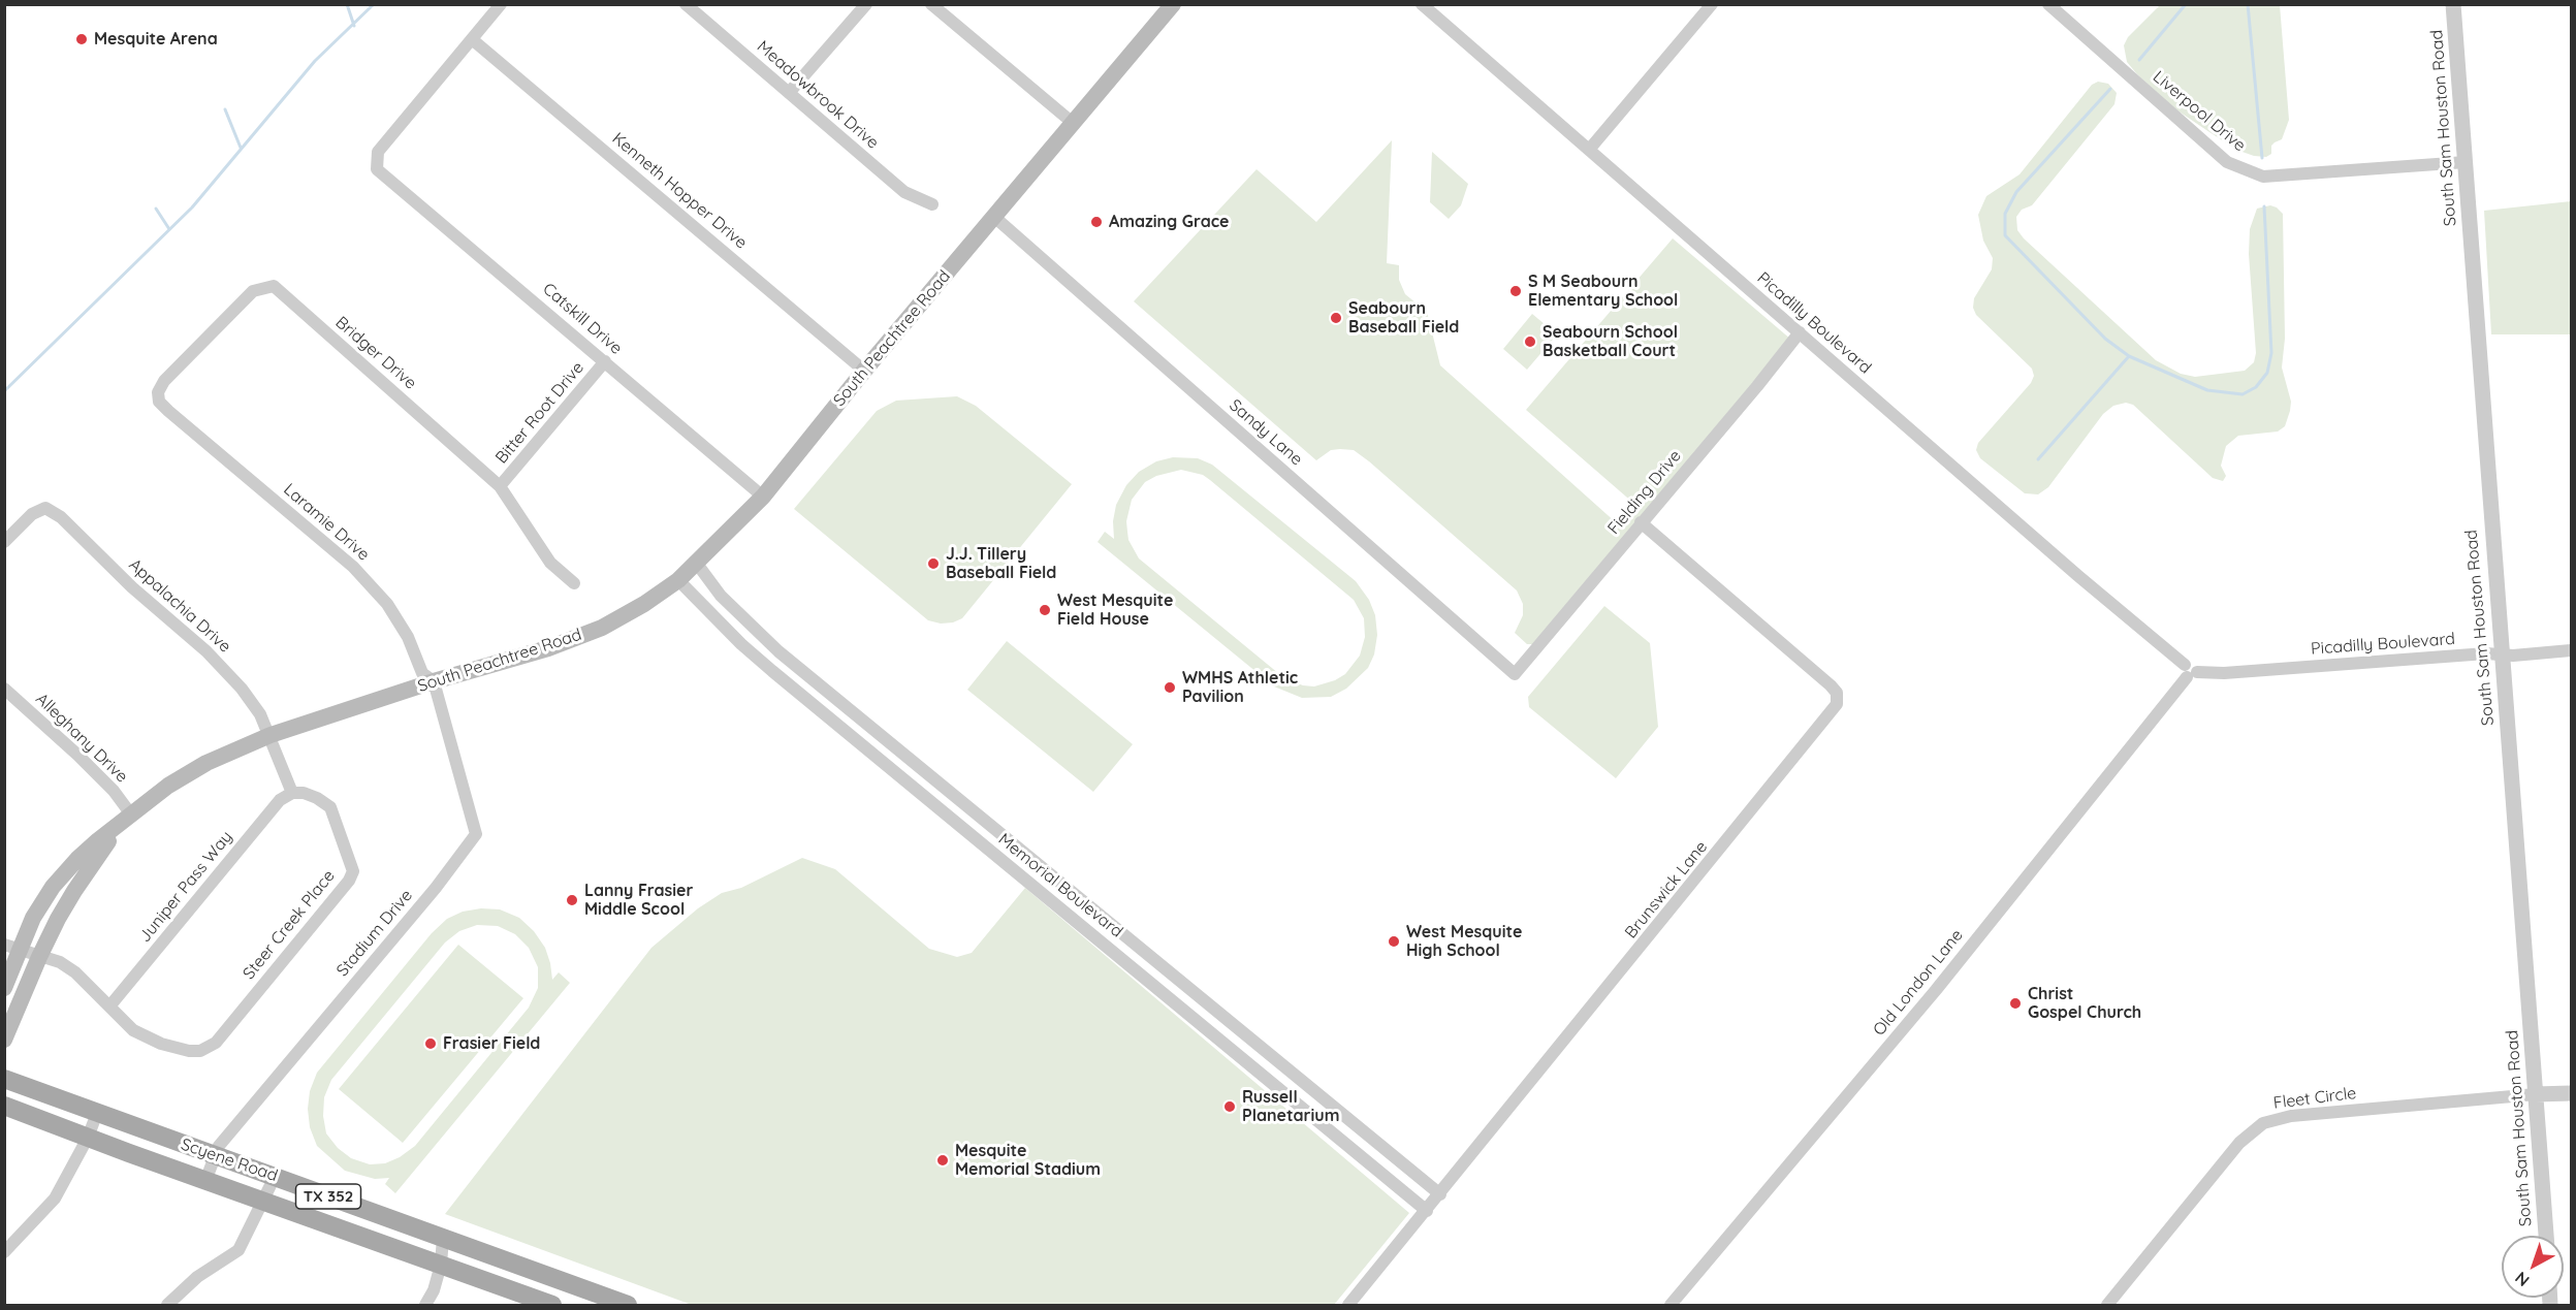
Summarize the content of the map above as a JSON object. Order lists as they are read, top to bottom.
{
  "streets": {
    "main road": ["South Peachtree Road", "Scyene Road", "TX 352"],
    "street": [
      "Meadowbrook Drive",
      "Liverpool Drive",
      "South Sam Houston Road",
      "Kenneth Hopper Drive",
      "Catskill Drive",
      "Picadilly Boulevard",
      "Bridger Drive",
      "Bitter Root Drive",
      "Sandy Lane",
      "Fielding Drive",
      "Laramie Drive",
      "Appalachia Drive",
      "Alleghany Drive",
      "Memorial Boulevard",
      "Juniper Pass Way",
      "Brunswick Lane",
      "Steer Creek Place",
      "Stadium Drive",
      "Old London Lane",
      "Fleet Circle"
    ]
  },
  "crossings": [
    ["Liverpool Drive", "South Sam Houston Road"],
    ["South Sam Houston Road", "Picadilly Boulevard"],
    ["South Sam Houston Road", "Fleet Circle"],
    ["Kenneth Hopper Drive", "Catskill Drive"],
    ["Kenneth Hopper Drive", "South Peachtree Road"],
    ["Catskill Drive", "South Peachtree Road"],
    ["Catskill Drive", "Bitter Root Drive"],
    ["Picadilly Boulevard", "Fielding Drive"],
    ["Picadilly Boulevard", "Old London Lane"],
    ["South Peachtree Road", "Sandy Lane"],
    ["South Peachtree Road", "Laramie Drive"],
    ["South Peachtree Road", "Appalachia Drive"],
    ["South Peachtree Road", "Alleghany Drive"],
    ["South Peachtree Road", "Memorial Boulevard"],
    ["South Peachtree Road", "Stadium Drive"],
    ["Bridger Drive", "Bitter Root Drive"],
    ["Bridger Drive", "Laramie Drive"],
    ["Sandy Lane", "Fielding Drive"],
    ["Fielding Drive", "Brunswick Lane"],
    ["Laramie Drive", "Stadium Drive"],
    ["Appalachia Drive", "Juniper Pass Way"],
    ["Appalachia Drive", "Steer Creek Place"],
    ["Memorial Boulevard", "Brunswick Lane"],
    ["Juniper Pass Way", "Steer Creek Place"],
    ["Stadium Drive", "Scyene Road"]
  ],
  "places": [
    "Mesquite Arena",
    "Amazing Grace",
    "S M Seabourn Elementary School",
    "Seabourn Baseball Field",
    "Seabourn School Basketball Court",
    "J.J. Tillery Baseball Field",
    "West Mesquite Field House",
    "WMHS Athletic Pavilion",
    "Lanny Frasier Middle Scool",
    "West Mesquite High School",
    "Christ Gospel Church",
    "Frasier Field",
    "Russell Planetarium",
    "Mesquite Memorial Stadium"
  ],
  "north": "bottom left"
}
